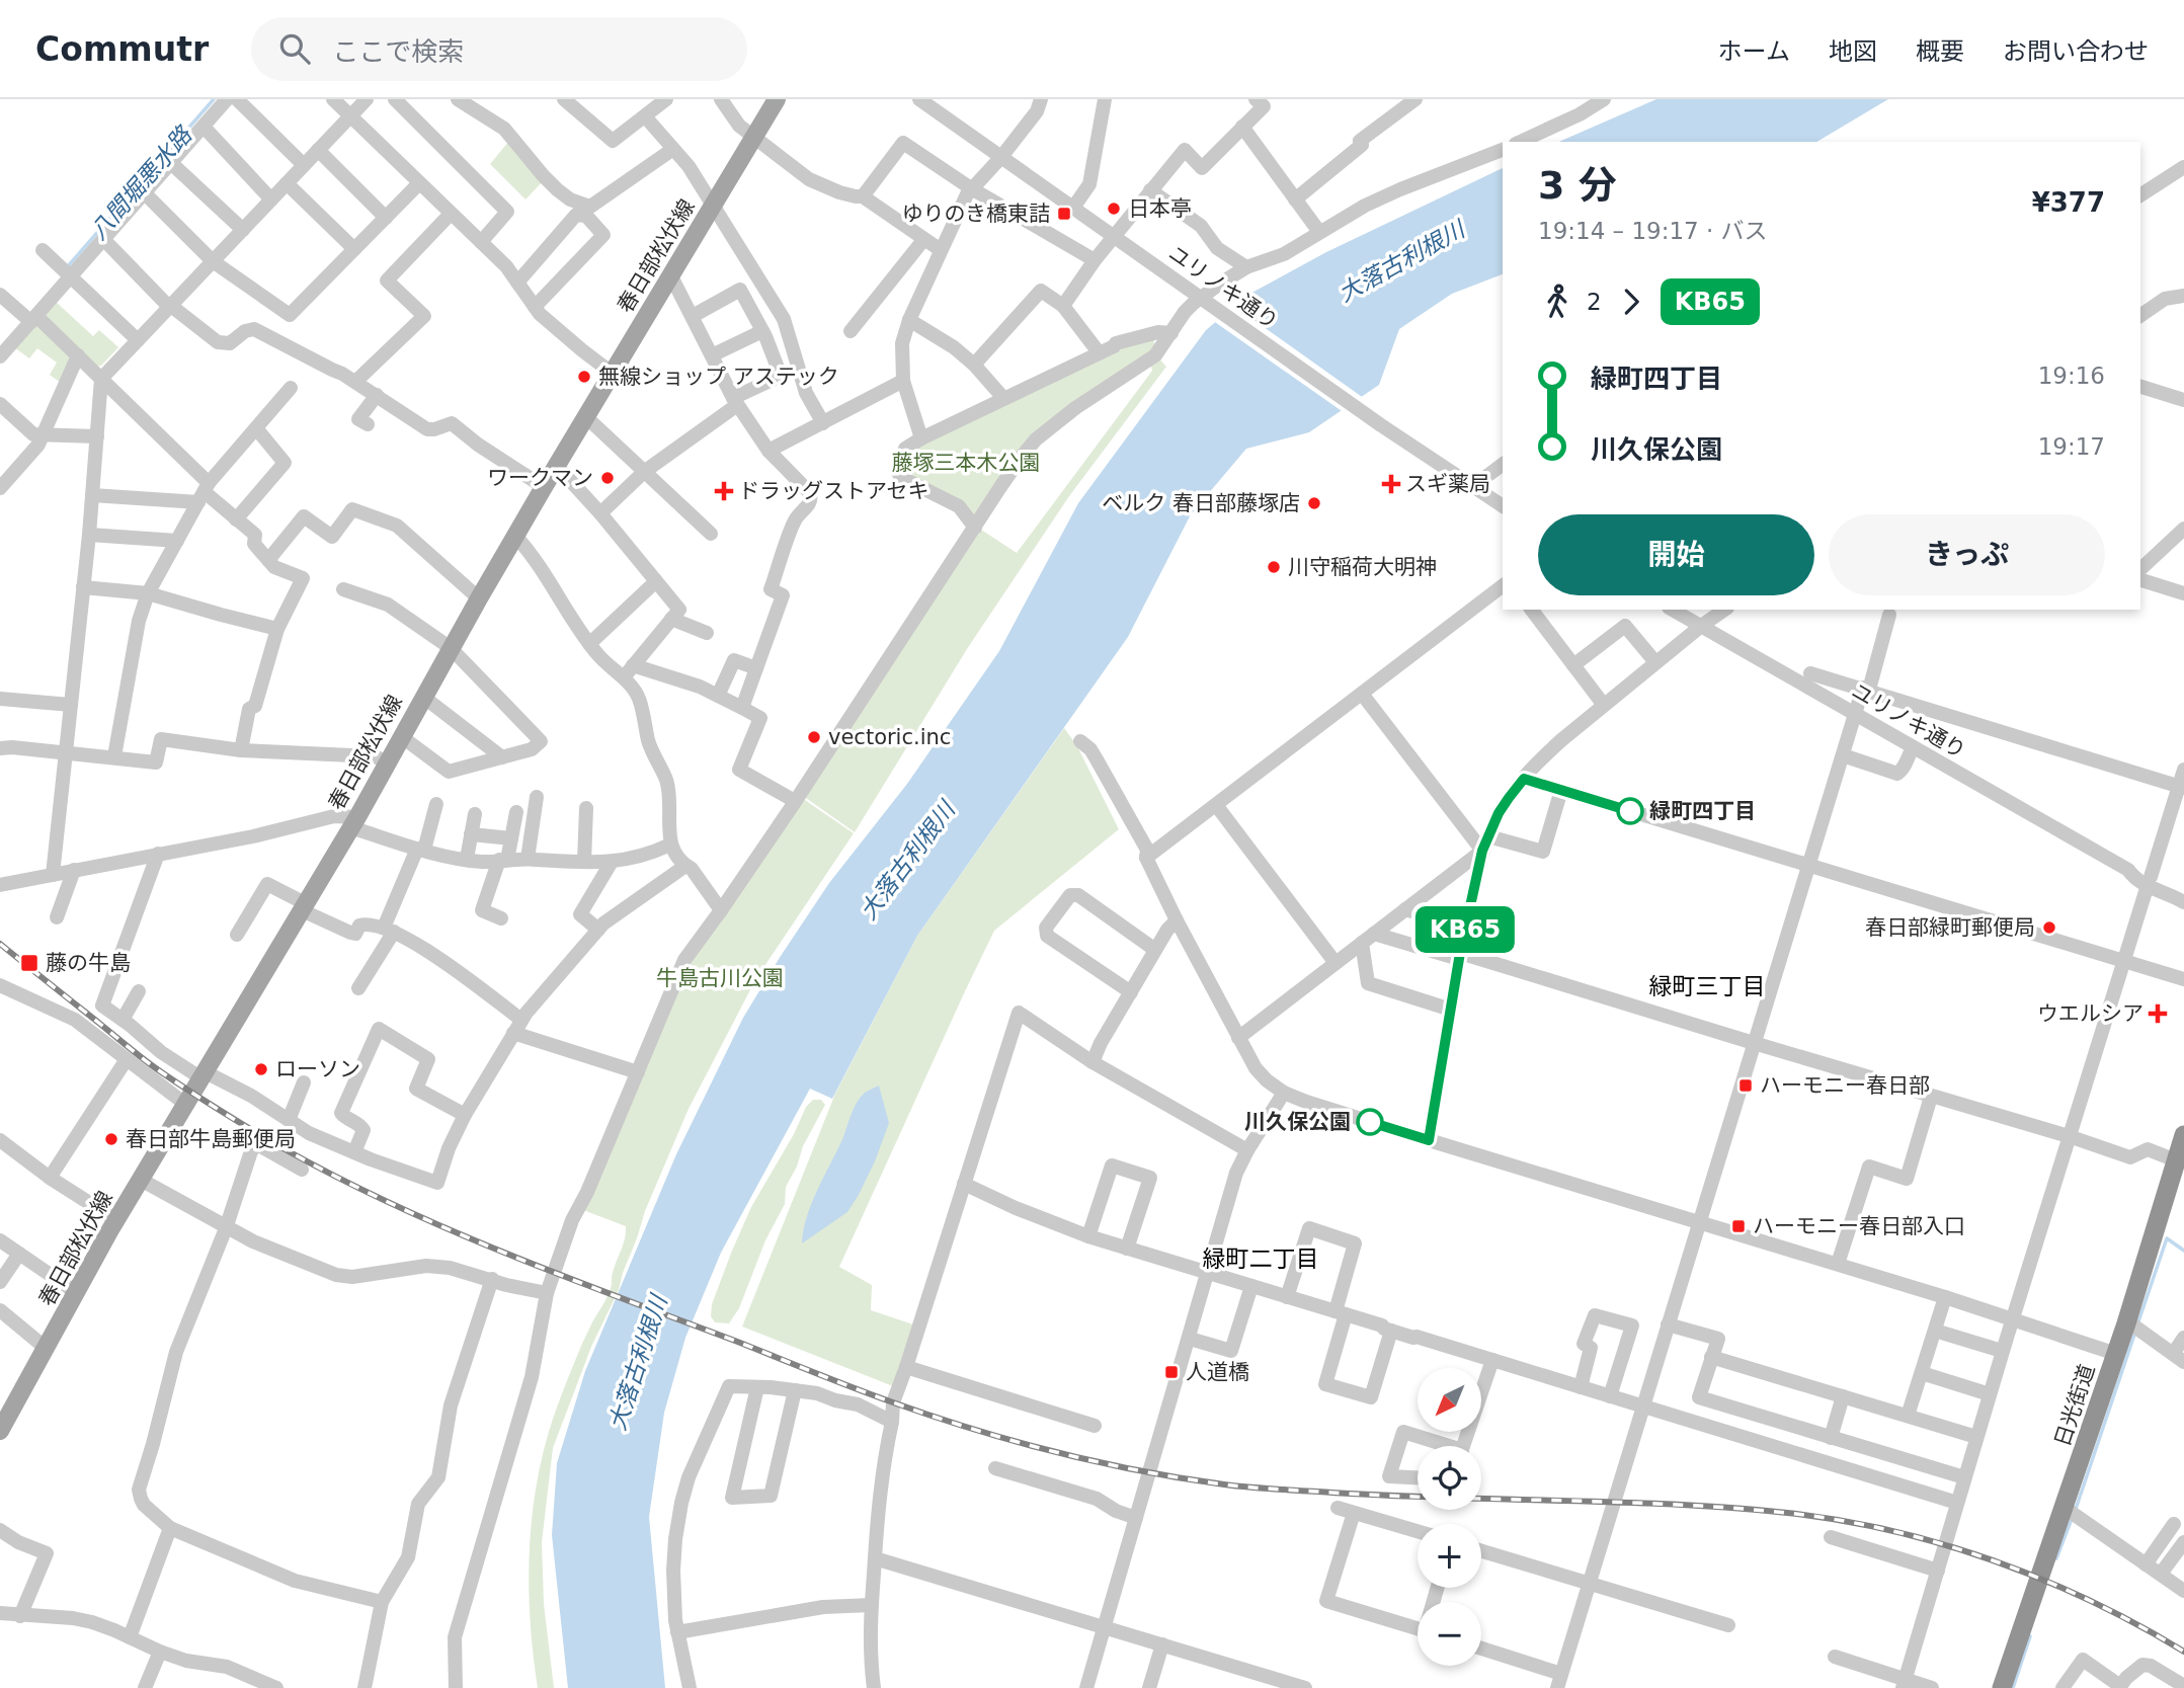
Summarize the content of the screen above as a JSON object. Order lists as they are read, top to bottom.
{
  "streets": {
    "highway": ["日光街道"],
    "main road": ["春日部松伏線"],
    "street": ["ユリノキ通り"]
  },
  "districts": ["緑町三丁目", "緑町二丁目"],
  "water": ["八間堀悪水路", "大落古利根川"],
  "parks": ["藤塚三本木公園", "牛島古川公園"],
  "places": {
    "other": [
      "日本亭",
      "無線ショップ アステック",
      "ワークマン",
      "ベルク 春日部藤塚店",
      "川守稲荷大明神",
      "vectoric.inc",
      "緑町四丁目",
      "春日部緑町郵便局",
      "ローソン",
      "川久保公園",
      "春日部牛島郵便局"
    ],
    "transit": [
      "ゆりのき橋東詰",
      "藤の牛島",
      "ハーモニー春日部",
      "ハーモニー春日部入口",
      "人道橋"
    ],
    "health": ["スギ薬局", "ドラッグストアセキ", "ウエルシア"]
  },
  "lines": ["bus line KB65"],
  "north": "bottom left",
  "page": {
    "header": "Commutr",
    "search": "ここで検索",
    "nav": [
      "ホーム",
      "地図",
      "概要",
      "お問い合わせ"
    ],
    "on_map": "KB65",
    "heading": ["3 分", "19:14 – 19:17 · バス", "¥377"],
    "legs": ["2", "KB65"],
    "list": [
      {
        "name": "緑町四丁目",
        "value": "19:16"
      },
      {
        "name": "川久保公園",
        "value": "19:17"
      }
    ],
    "buttons": ["開始", "きっぷ"],
    "map_buttons": ["+", "−"]
  }
}
